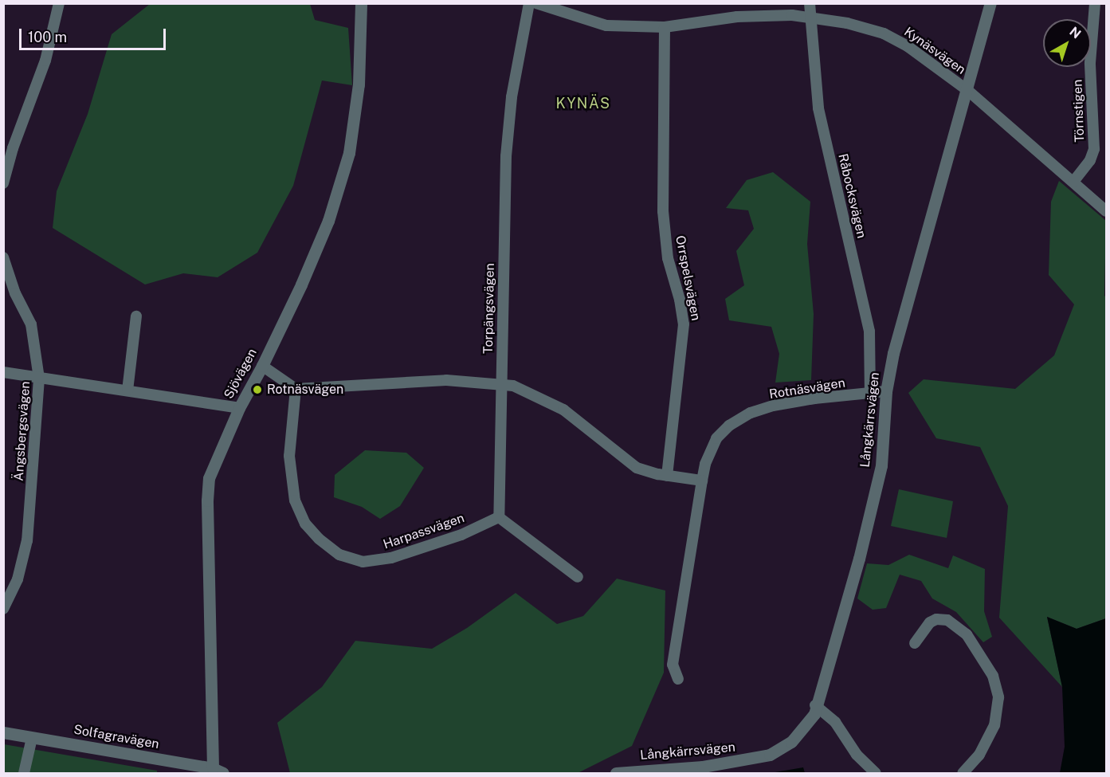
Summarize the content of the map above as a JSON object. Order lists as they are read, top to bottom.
{
  "streets": {
    "street": [
      "Kynäsvägen",
      "Törnstigen",
      "Råbocksvägen",
      "Orrspelsvägen",
      "Torpängsvägen",
      "Sjövägen",
      "Rotnäsvägen",
      "Långkärrsvägen",
      "Ängsbergsvägen",
      "Harpassvägen",
      "Solfagravägen"
    ]
  },
  "crossings": [
    ["Kynäsvägen", "Törnstigen"],
    ["Kynäsvägen", "Råbocksvägen"],
    ["Kynäsvägen", "Orrspelsvägen"],
    ["Kynäsvägen", "Långkärrsvägen"],
    ["Råbocksvägen", "Rotnäsvägen"],
    ["Torpängsvägen", "Harpassvägen"],
    ["Sjövägen", "Solfagravägen"],
    ["Rotnäsvägen", "Långkärrsvägen"]
  ],
  "districts": ["KYNÄS"],
  "places": ["Rotnäsvägen"],
  "scale_bar": "100 m",
  "north": "top right"
}
